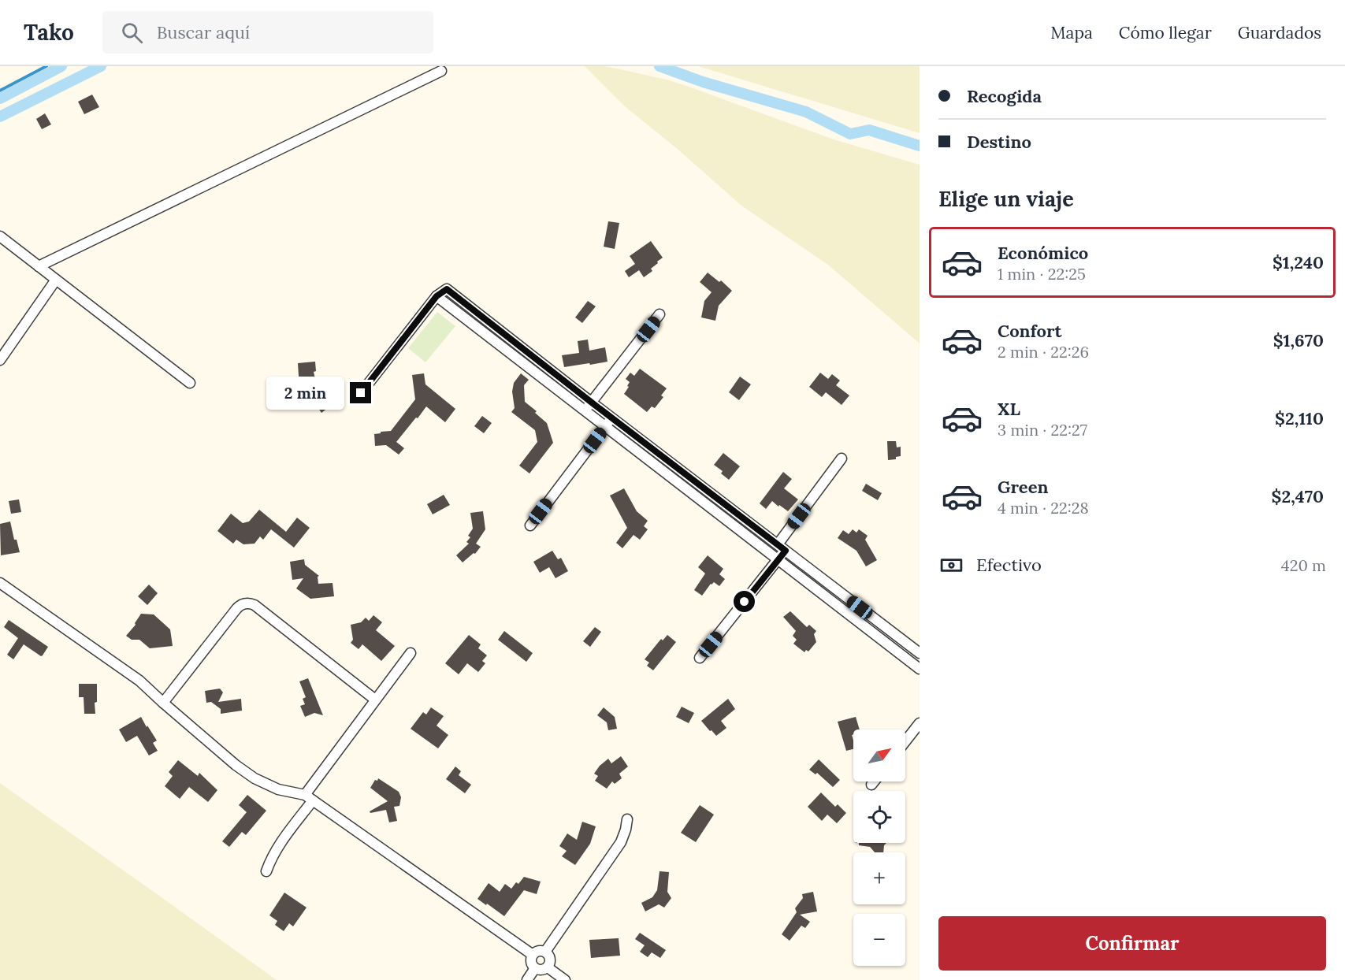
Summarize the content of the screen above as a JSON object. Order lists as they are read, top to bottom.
{
  "north": "top right",
  "page": {
    "header": "Tako",
    "search": "Buscar aquí",
    "nav": ["Mapa", "Cómo llegar", "Guardados"],
    "banner": ["Recogida", "Destino"],
    "heading": "Elige un viaje",
    "list": [
      {
        "name": "Económico",
        "note": "1 min · 22:25",
        "value": "$1,240"
      },
      {
        "name": "Confort",
        "note": "2 min · 22:26",
        "value": "$1,670"
      },
      {
        "name": "XL",
        "note": "3 min · 22:27",
        "value": "$2,110"
      },
      {
        "name": "Green",
        "note": "4 min · 22:28",
        "value": "$2,470"
      }
    ],
    "bubble": "2 min",
    "pay": ["Efectivo", "420 m"],
    "map_buttons": ["+", "−"],
    "buttons": "Confirmar"
  }
}
